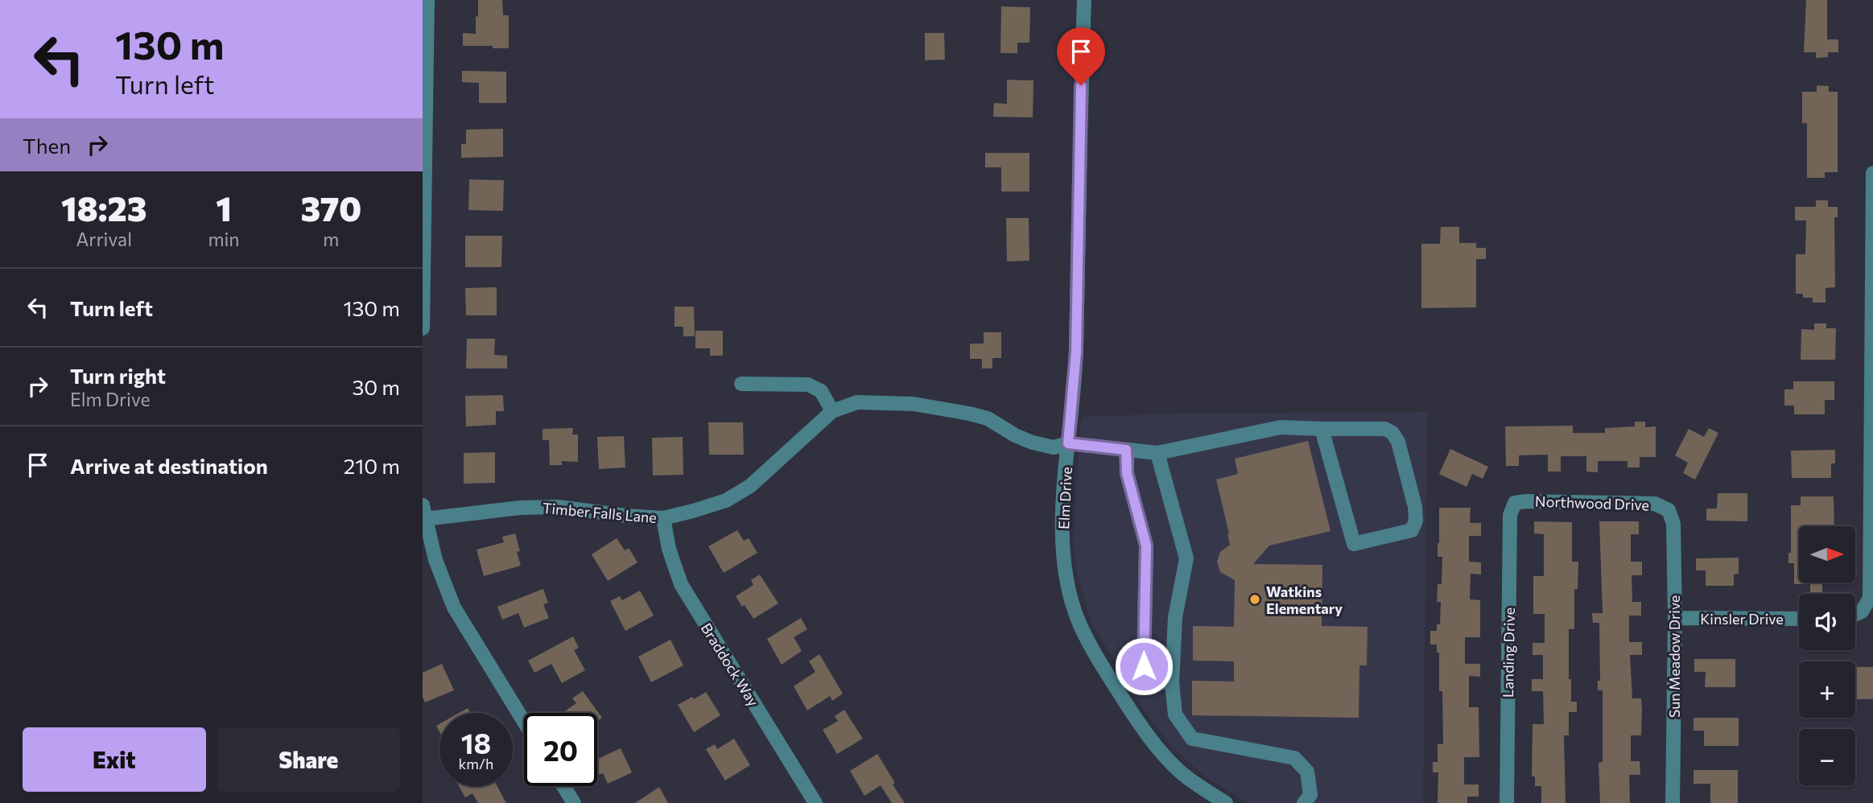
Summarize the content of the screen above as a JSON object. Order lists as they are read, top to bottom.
{
  "streets": {
    "street": [
      "Elm Drive",
      "Northwood Drive",
      "Timber Falls Lane",
      "Kinsler Drive",
      "Landing Drive",
      "Sun Meadow Drive",
      "Braddock Way"
    ]
  },
  "crossings": [
    ["Elm Drive", "Timber Falls Lane"],
    ["Northwood Drive", "Landing Drive"],
    ["Northwood Drive", "Sun Meadow Drive"],
    ["Timber Falls Lane", "Braddock Way"],
    ["Kinsler Drive", "Sun Meadow Drive"]
  ],
  "places": ["Watkins Elementary"],
  "north": "right",
  "page": {
    "turn": ["130 m", "Turn left"],
    "then": "Then",
    "eta": [
      "18:23",
      "Arrival",
      "1",
      "min",
      "370",
      "m"
    ],
    "list": [
      {
        "name": "Turn left",
        "value": "130 m"
      },
      {
        "name": "Turn right",
        "note": "Elm Drive",
        "value": "30 m"
      },
      {
        "name": "Arrive at destination",
        "value": "210 m"
      }
    ],
    "map_buttons": ["+", "−"],
    "speed": "18 km/h",
    "limit": "20",
    "buttons": ["Exit", "Share"]
  }
}
